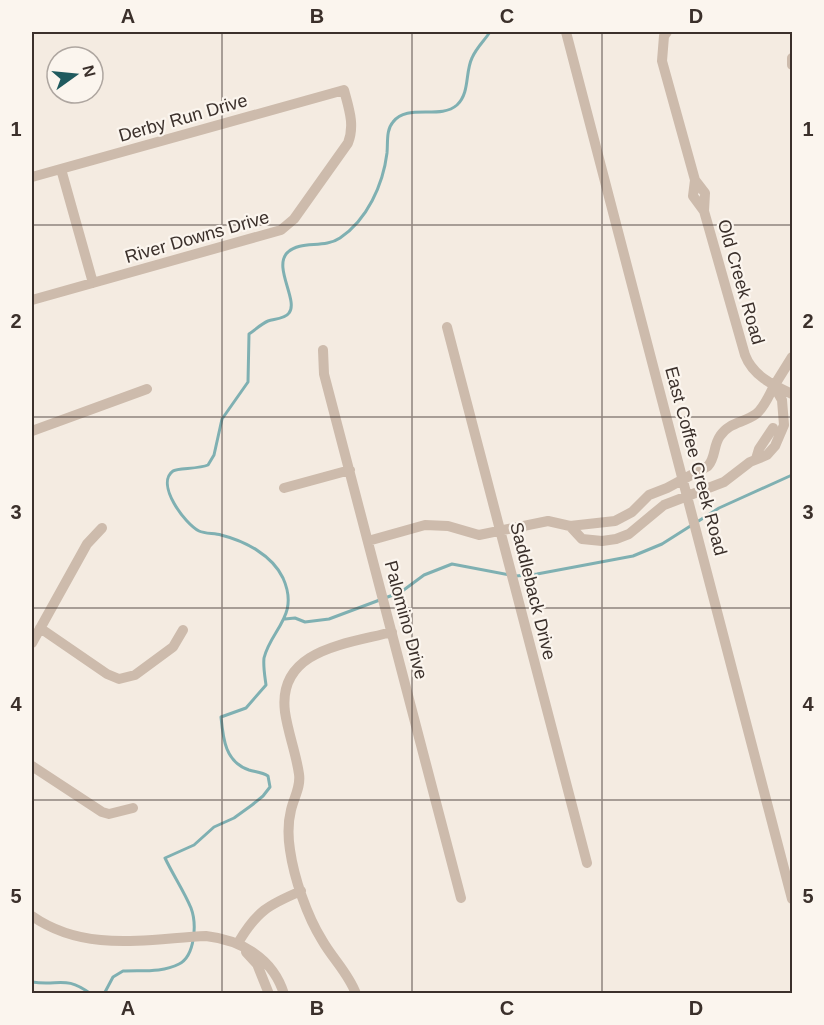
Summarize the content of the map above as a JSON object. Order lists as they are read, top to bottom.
{
  "streets": {
    "street": [
      "Derby Run Drive",
      "River Downs Drive",
      "Old Creek Road",
      "East Coffee Creek Road",
      "Saddleback Drive",
      "Palomino Drive"
    ]
  },
  "crossings": [
    ["Derby Run Drive", "River Downs Drive"]
  ],
  "north": "right",
  "grid": {
    "columns": [
      "A",
      "B",
      "C",
      "D"
    ],
    "rows": [
      "1",
      "2",
      "3",
      "4",
      "5"
    ]
  }
}
